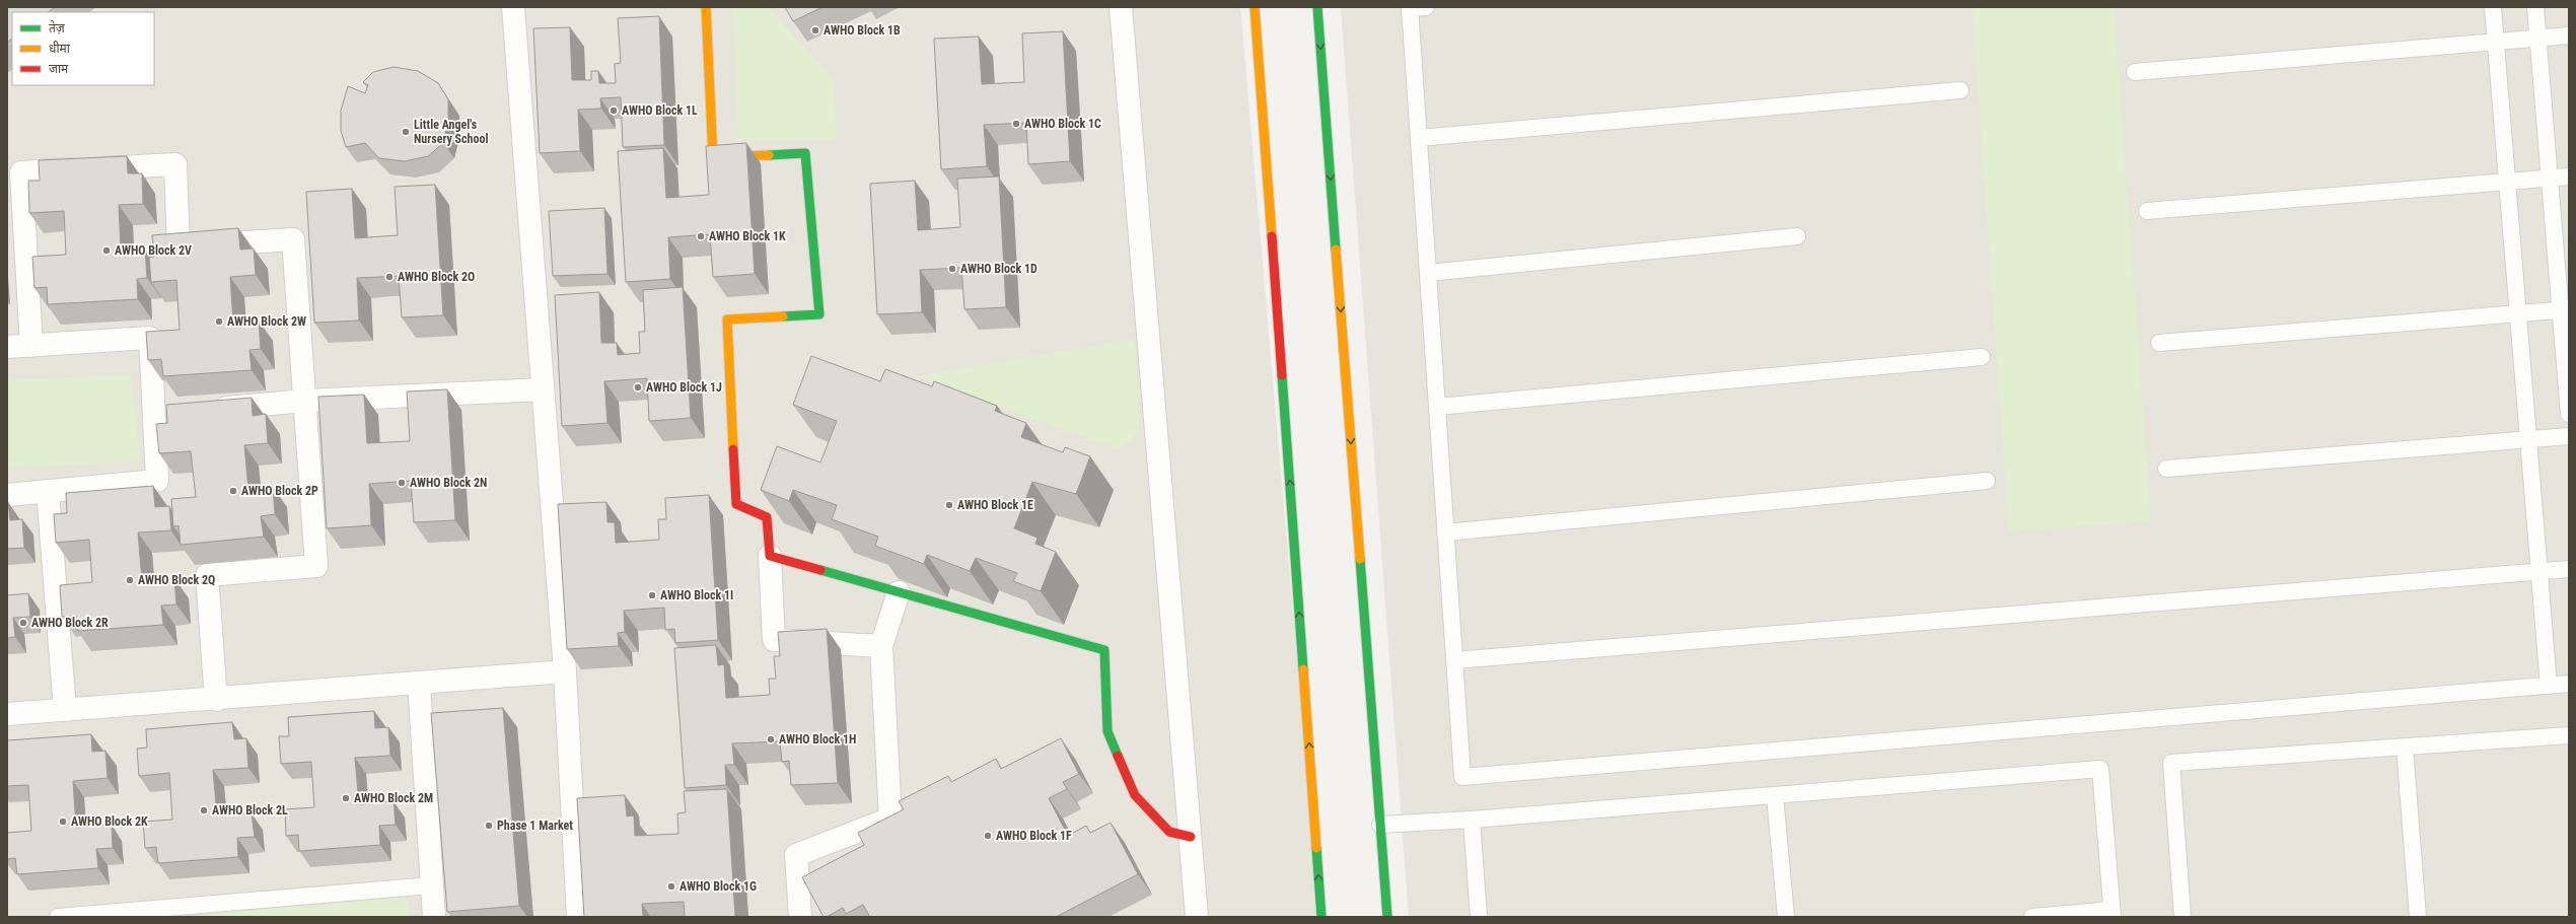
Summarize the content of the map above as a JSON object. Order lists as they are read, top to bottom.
{
  "places": [
    "AWHO Block 1B",
    "AWHO Block 1L",
    "AWHO Block 1C",
    "Little Angel's Nursery School",
    "AWHO Block 1K",
    "AWHO Block 2V",
    "AWHO Block 1D",
    "AWHO Block 2O",
    "AWHO Block 2W",
    "AWHO Block 1J",
    "AWHO Block 2N",
    "AWHO Block 2P",
    "AWHO Block 1E",
    "AWHO Block 2Q",
    "AWHO Block 1I",
    "AWHO Block 2R",
    "AWHO Block 1H",
    "AWHO Block 2M",
    "AWHO Block 2L",
    "AWHO Block 2K",
    "Phase 1 Market",
    "AWHO Block 1F",
    "AWHO Block 1G"
  ],
  "legend": ["तेज़", "धीमा", "जाम"]
}
